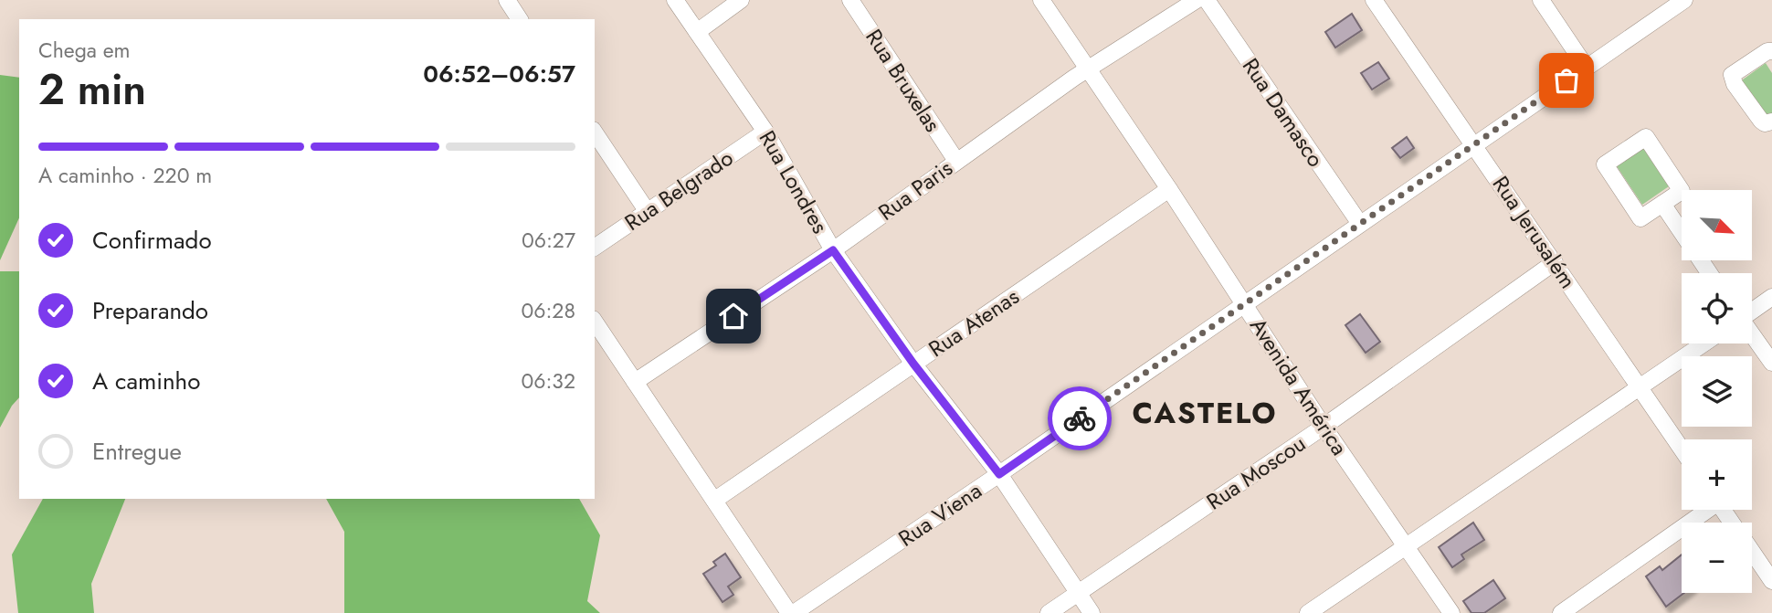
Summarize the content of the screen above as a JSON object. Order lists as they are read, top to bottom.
{
  "streets": {
    "street": [
      "Rua Bruxelas",
      "Rua Damasco",
      "Rua Londres",
      "Rua Belgrado",
      "Rua Paris",
      "Rua Jerusalém",
      "Rua Atenas",
      "Avenida América",
      "Rua Moscou",
      "Rua Viena"
    ]
  },
  "crossings": [
    ["Rua Bruxelas", "Rua Paris"],
    ["Rua Damasco", "Rua Viena"],
    ["Rua Londres", "Rua Belgrado"],
    ["Rua Londres", "Rua Paris"],
    ["Rua Londres", "Rua Atenas"],
    ["Rua Londres", "Rua Moscou"],
    ["Rua Londres", "Rua Viena"],
    ["Rua Paris", "Avenida América"],
    ["Rua Jerusalém", "Rua Moscou"],
    ["Rua Jerusalém", "Rua Viena"],
    ["Rua Atenas", "Avenida América"],
    ["Avenida América", "Rua Moscou"],
    ["Avenida América", "Rua Viena"]
  ],
  "districts": ["CASTELO"],
  "north": "bottom right",
  "page": {
    "heading": ["2 min", "Chega em", "06:52–06:57"],
    "bar": "A caminho · 220 m",
    "map_buttons": ["+", "−"],
    "list": [
      ["Confirmado", "06:27"],
      ["Preparando", "06:28"],
      ["A caminho", "06:32"],
      "Entregue"
    ]
  }
}
